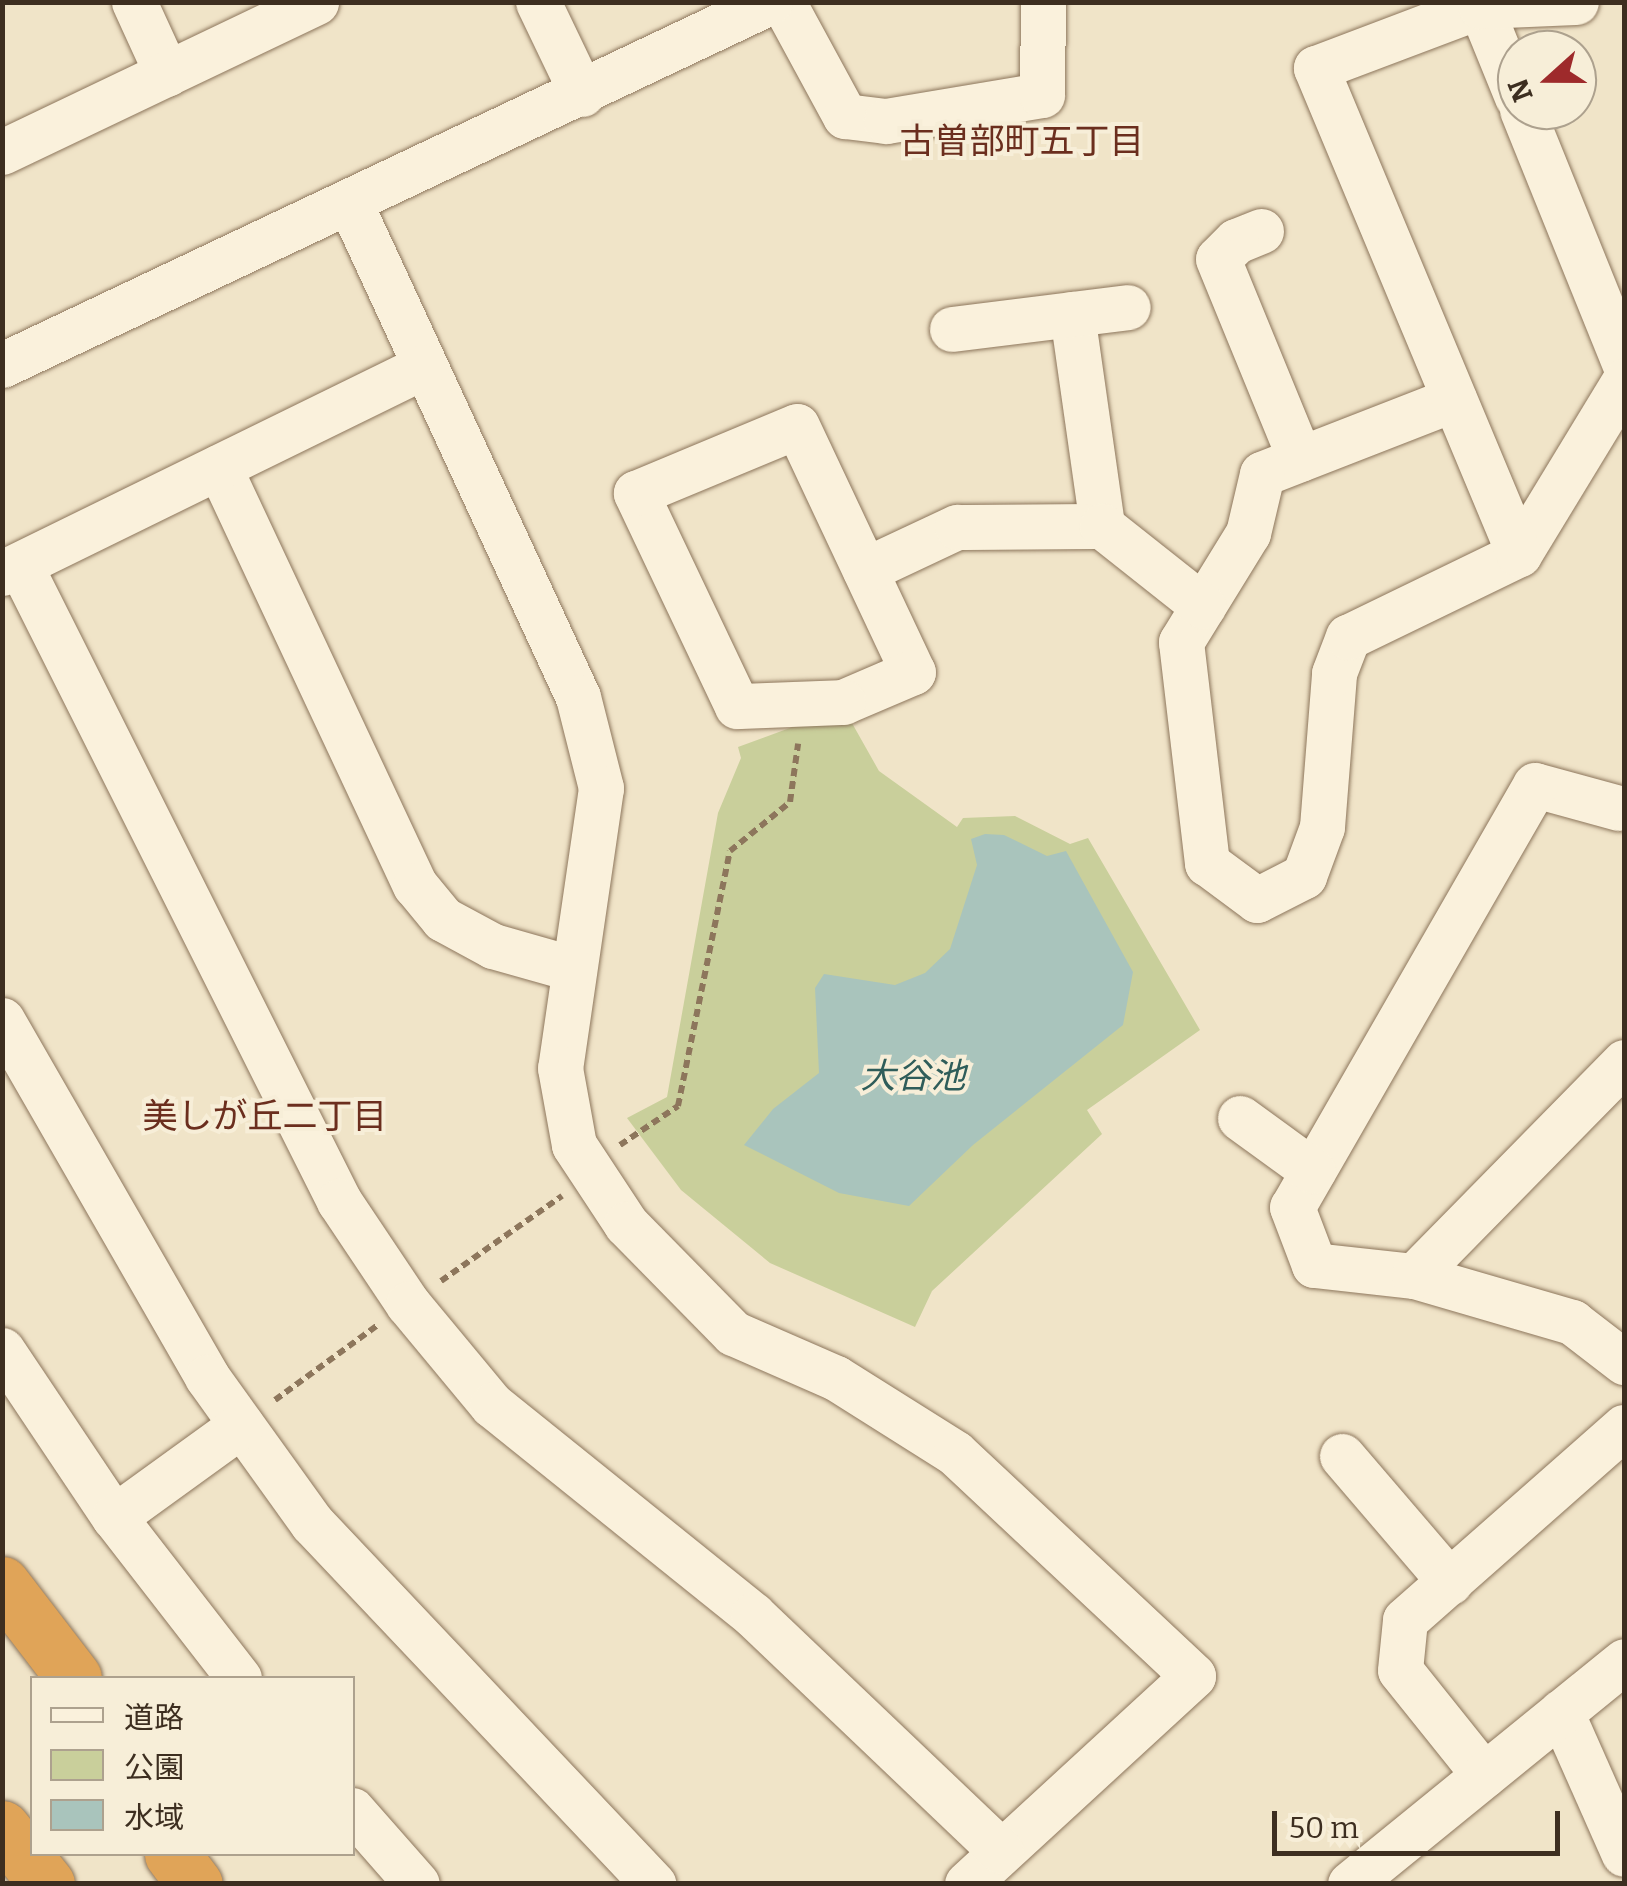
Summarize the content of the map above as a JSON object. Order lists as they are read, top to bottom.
{
  "districts": ["古曽部町五丁目", "美しが丘二丁目"],
  "water": ["大谷池"],
  "legend": ["道路", "公園", "水域"],
  "scale_bar": "50 m",
  "north": "left"
}
